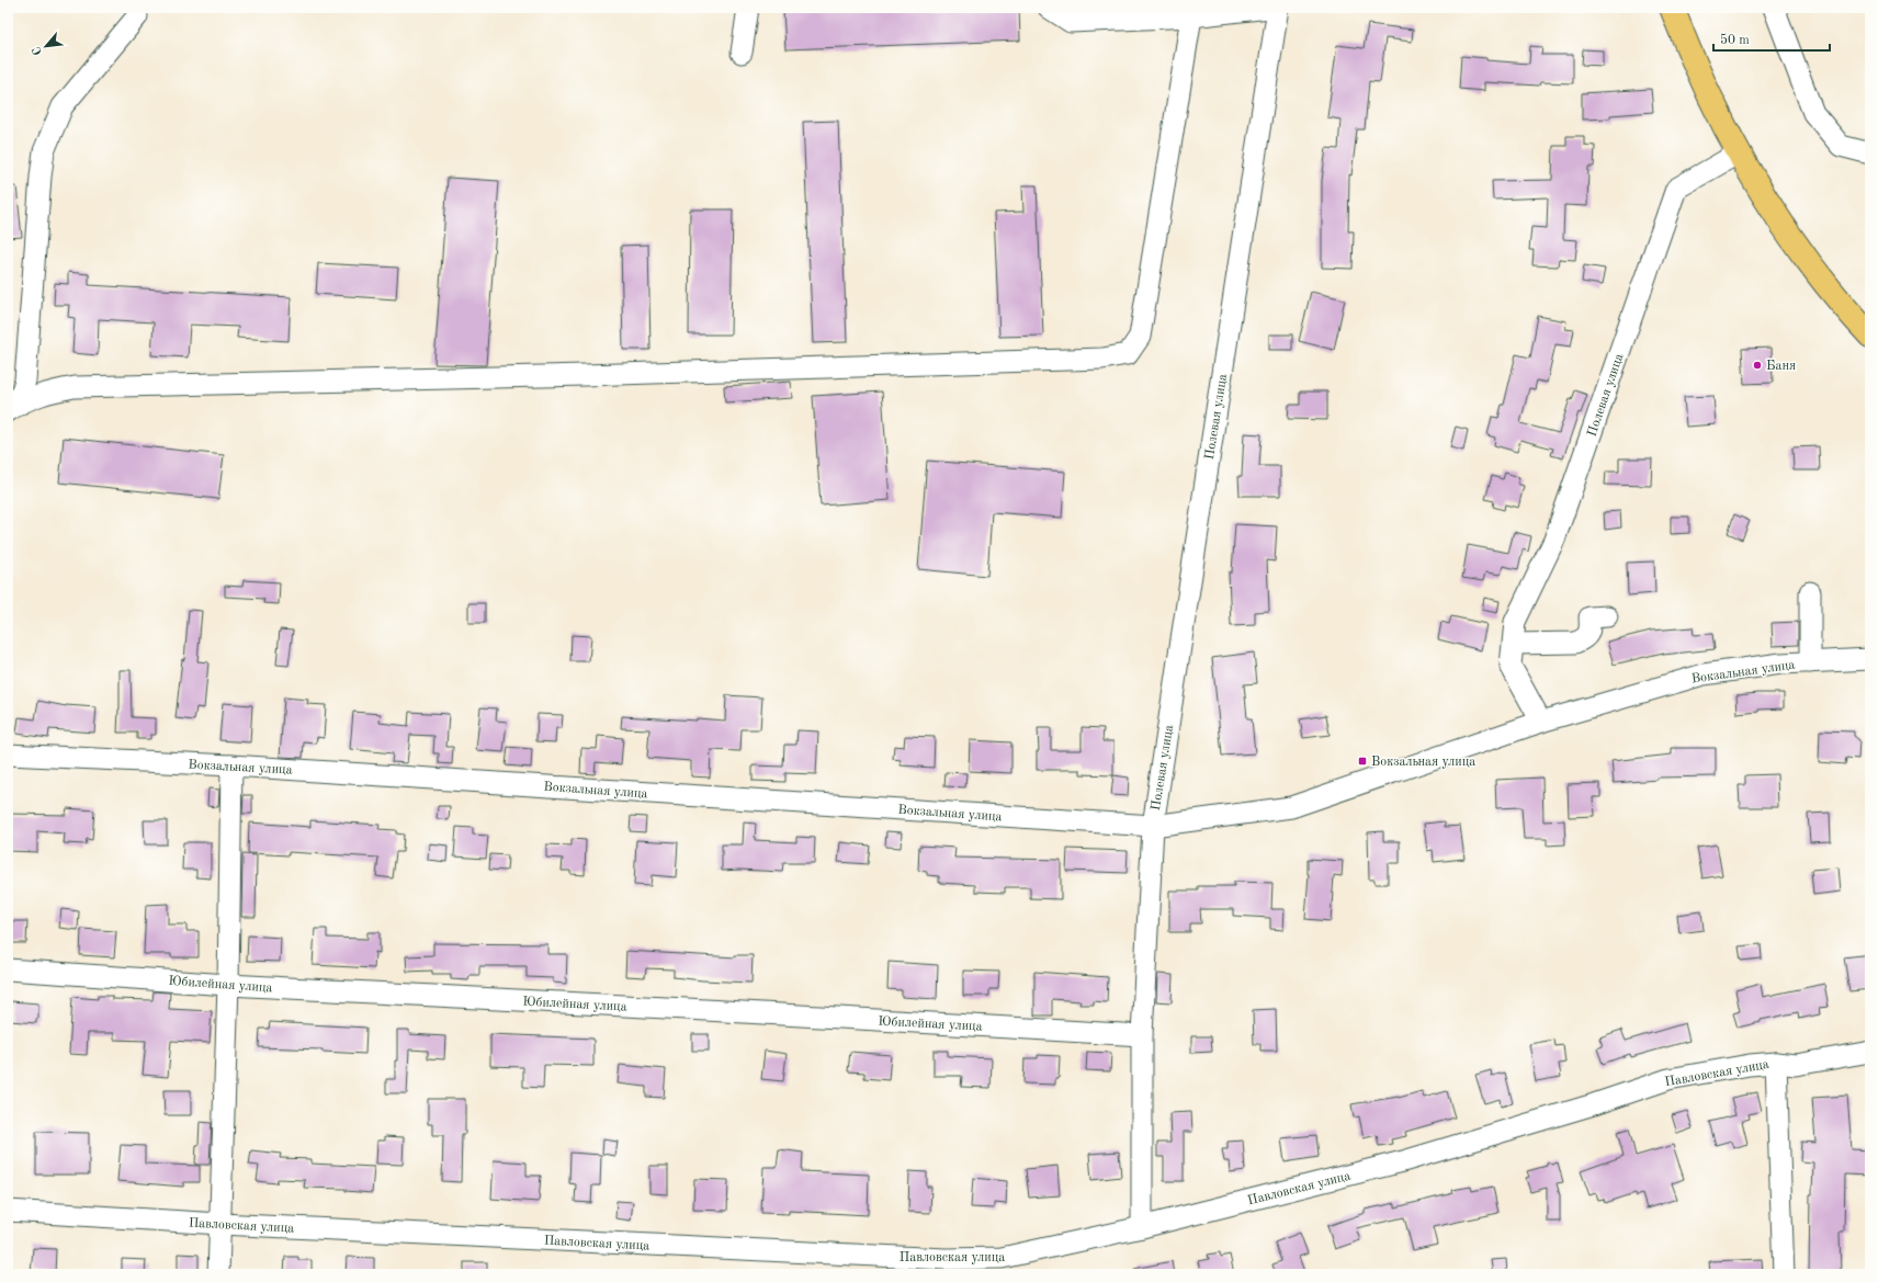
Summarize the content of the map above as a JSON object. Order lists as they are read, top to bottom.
{
  "streets": {
    "street": [
      "Полевая улица",
      "Вокзальная улица",
      "Юбилейная улица",
      "Павловская улица"
    ]
  },
  "crossings": [
    ["Полевая улица", "Вокзальная улица"],
    ["Полевая улица", "Юбилейная улица"],
    ["Полевая улица", "Павловская улица"]
  ],
  "places": {
    "other": ["Баня"],
    "transit": ["Вокзальная улица"]
  },
  "scale_bar": "50 m",
  "north": "bottom left"
}
